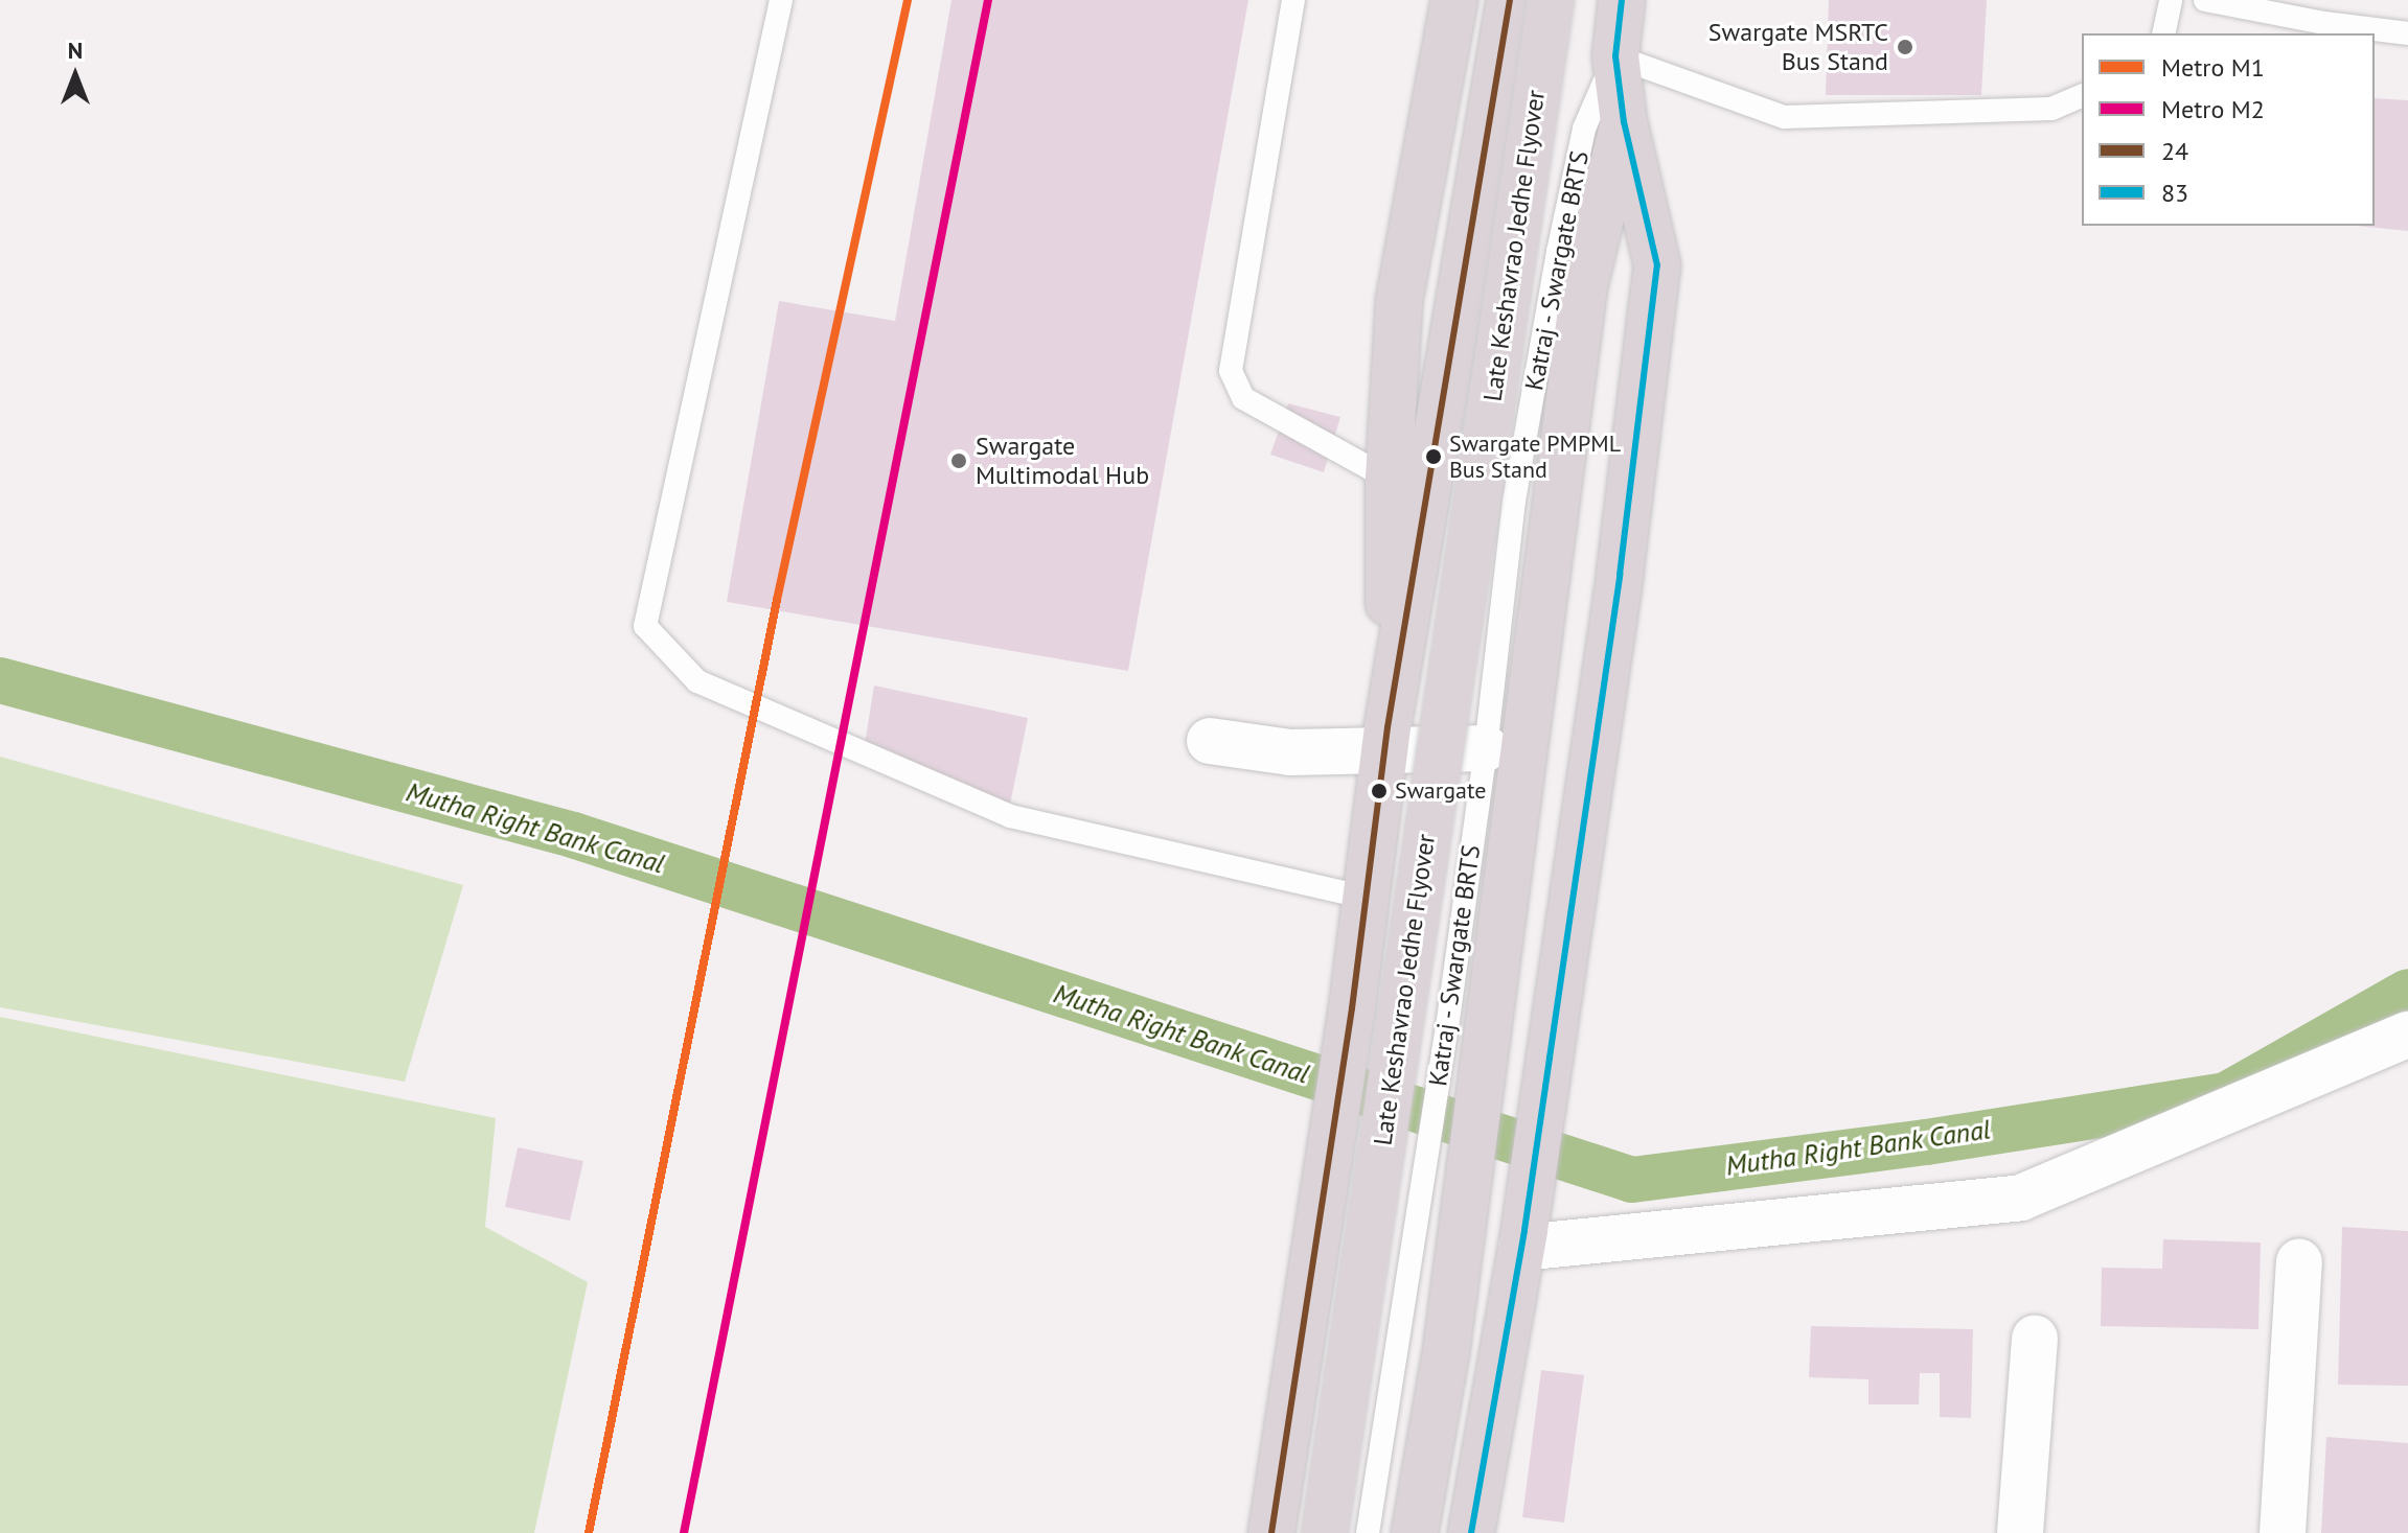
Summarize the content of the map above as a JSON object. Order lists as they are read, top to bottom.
{
  "streets": {
    "highway": ["Late Keshavrao Jedhe Flyover"],
    "lane": ["Katraj - Swargate BRTS"]
  },
  "water": ["Mutha Right Bank Canal"],
  "places": [
    "Swargate MSRTC Bus Stand",
    "Swargate PMPML Bus Stand",
    "Swargate Multimodal Hub",
    "Swargate"
  ],
  "lines": [
    "metro line M1",
    "metro line M2",
    "transit line 24",
    "transit line 83"
  ],
  "legend": [
    "Metro M1",
    "Metro M2",
    "24",
    "83"
  ],
  "north": "top"
}
